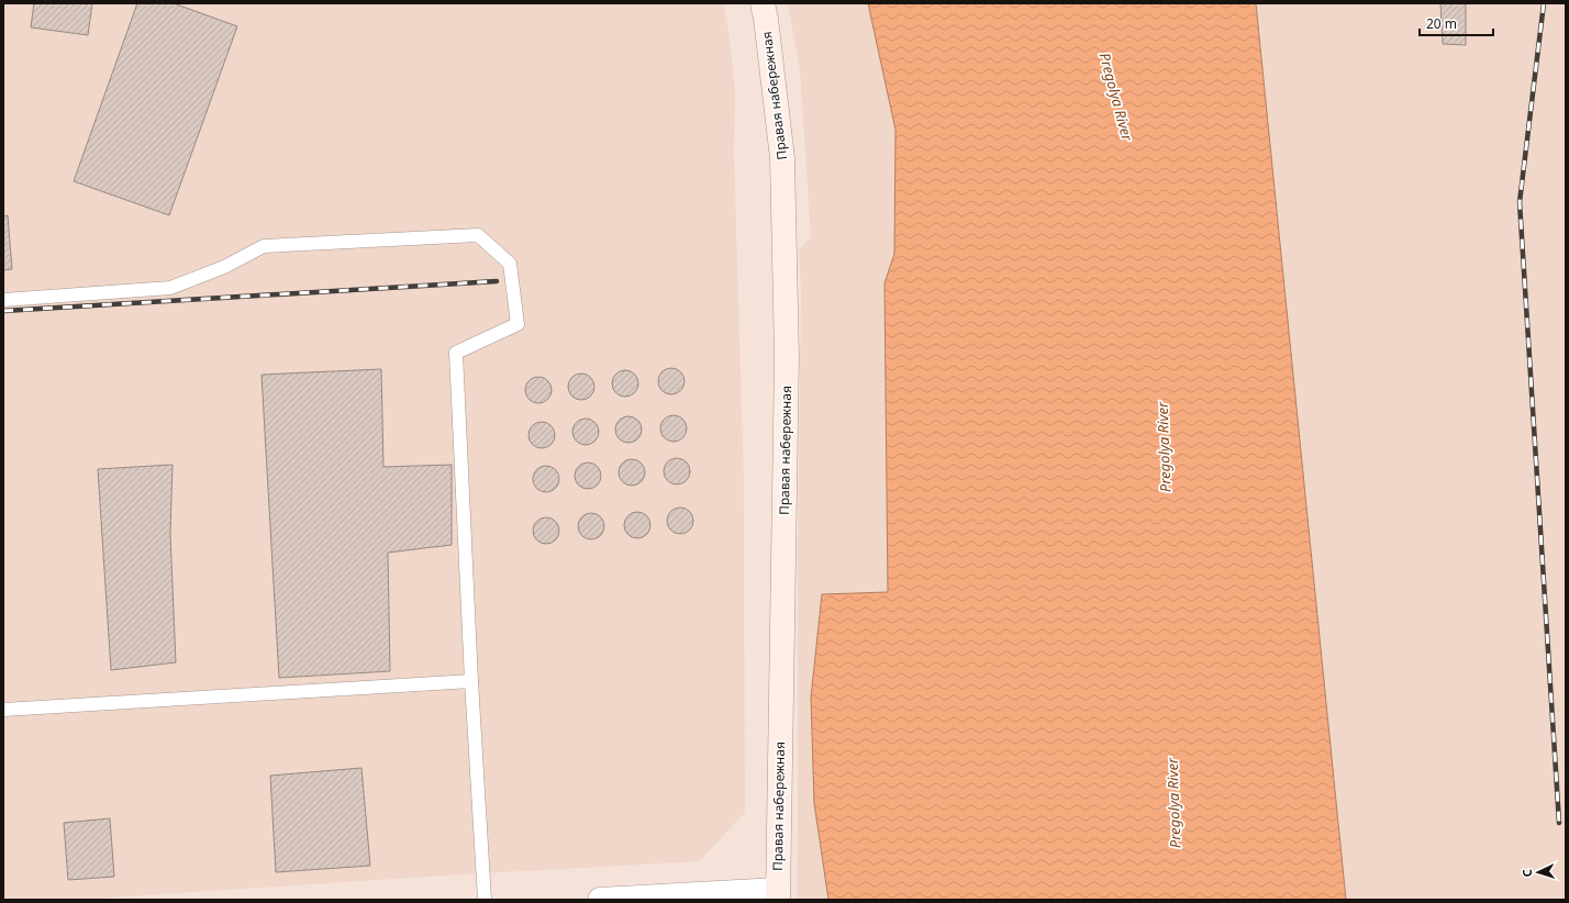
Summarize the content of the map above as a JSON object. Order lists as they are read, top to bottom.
{
  "streets": {
    "main road": ["Правая набережная"]
  },
  "water": ["Pregolya River"],
  "scale_bar": "20 m",
  "north": "left"
}
